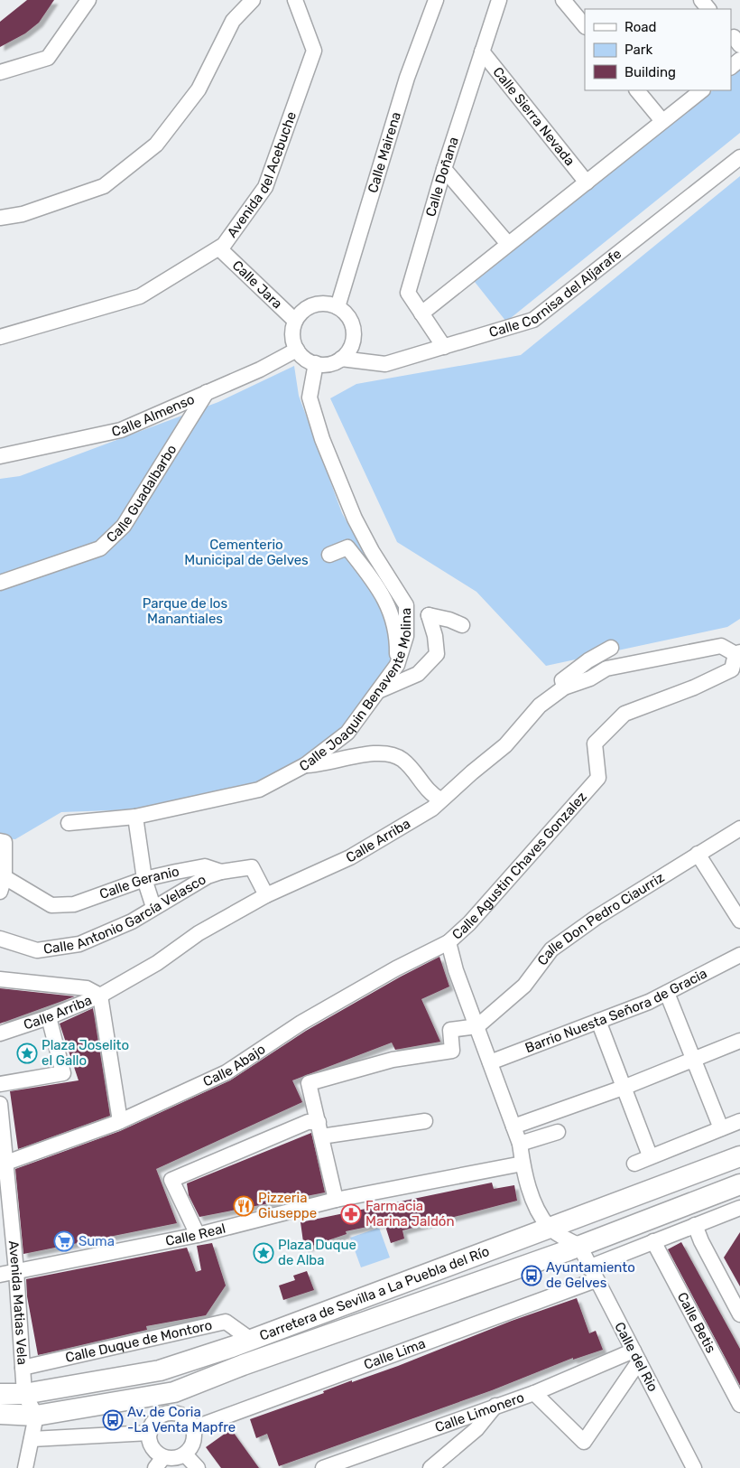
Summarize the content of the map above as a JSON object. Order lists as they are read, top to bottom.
{
  "streets": {
    "main road": ["Carretera de Sevilla a La Puebla del Río"],
    "street": [
      "Calle Sierra Nevada",
      "Calle Mairena",
      "Avenida del Acebuche",
      "Calle Doñana",
      "Calle Jara",
      "Calle Cornisa del Aljarafe",
      "Calle Almenso",
      "Calle Guadalbarbo",
      "Calle Joaquin Benavente Molina",
      "Calle Arriba",
      "Calle Agustin Chaves Gonzalez",
      "Calle Geranio",
      "Calle Antonio García Velasco",
      "Calle Don Pedro Ciaurriz",
      "Barrio Nuesta Señora de Gracia",
      "Calle Abajo",
      "Calle Real",
      "Avenida Matias Vela",
      "Calle Betis",
      "Calle Duque de Montoro",
      "Calle Lima",
      "Calle del Rio",
      "Calle Limonero"
    ]
  },
  "crossings": [
    ["Calle Sierra Nevada", "Calle Doñana"],
    ["Calle Mairena", "Calle Jara"],
    ["Calle Mairena", "Calle Cornisa del Aljarafe"],
    ["Calle Mairena", "Calle Almenso"],
    ["Calle Mairena", "Calle Joaquin Benavente Molina"],
    ["Avenida del Acebuche", "Calle Jara"],
    ["Calle Doñana", "Calle Cornisa del Aljarafe"],
    ["Calle Jara", "Calle Cornisa del Aljarafe"],
    ["Calle Jara", "Calle Almenso"],
    ["Calle Jara", "Calle Joaquin Benavente Molina"],
    ["Calle Cornisa del Aljarafe", "Calle Almenso"],
    ["Calle Cornisa del Aljarafe", "Calle Joaquin Benavente Molina"],
    ["Calle Almenso", "Calle Guadalbarbo"],
    ["Calle Almenso", "Calle Joaquin Benavente Molina"],
    ["Calle Arriba", "Calle Agustin Chaves Gonzalez"],
    ["Calle Arriba", "Calle Geranio"],
    ["Calle Agustin Chaves Gonzalez", "Calle Don Pedro Ciaurriz"],
    ["Calle Agustin Chaves Gonzalez", "Barrio Nuesta Señora de Gracia"],
    ["Calle Agustin Chaves Gonzalez", "Calle Abajo"],
    ["Calle Agustin Chaves Gonzalez", "Calle Real"],
    ["Calle Agustin Chaves Gonzalez", "Carretera de Sevilla a La Puebla del Río"],
    ["Calle Geranio", "Calle Antonio García Velasco"],
    ["Calle Abajo", "Avenida Matias Vela"],
    ["Calle Real", "Avenida Matias Vela"],
    ["Carretera de Sevilla a La Puebla del Río", "Avenida Matias Vela"],
    ["Carretera de Sevilla a La Puebla del Río", "Calle Duque de Montoro"],
    ["Carretera de Sevilla a La Puebla del Río", "Calle del Rio"],
    ["Avenida Matias Vela", "Calle Duque de Montoro"],
    ["Calle Betis", "Calle Lima"],
    ["Calle Lima", "Calle del Rio"],
    ["Calle del Rio", "Calle Limonero"]
  ],
  "parks": ["Cementerio Municipal de Gelves", "Parque de los Manantiales"],
  "places": {
    "place": ["Plaza Joselito el Gallo", "Plaza Duque de Alba"],
    "restaurant": ["Pizzeria Giuseppe"],
    "pharmacy": ["Farmacia Marina Jaldón"],
    "supermarket": ["Suma"],
    "bus stop": ["Ayuntamiento de Gelves", "Av. de Coria -La Venta Mapfre"]
  },
  "legend": ["Road", "Park", "Building"]
}
